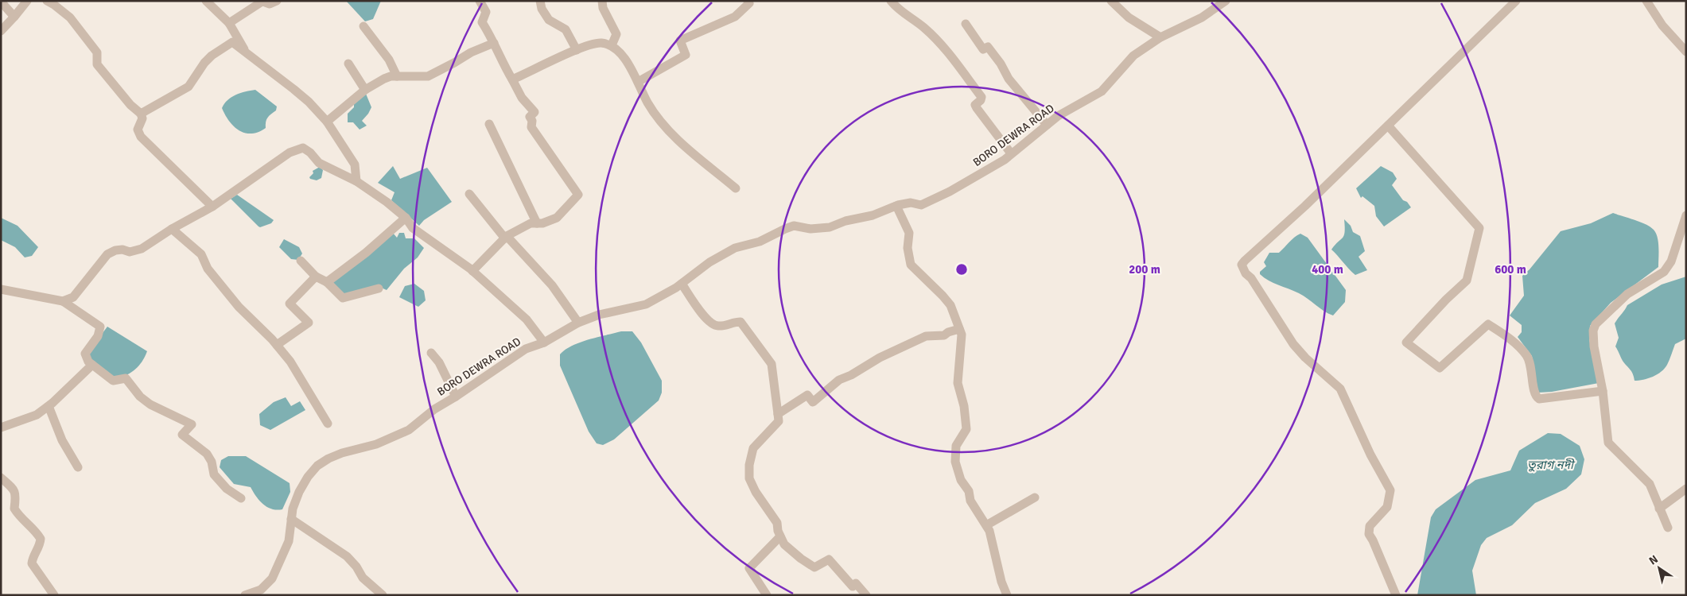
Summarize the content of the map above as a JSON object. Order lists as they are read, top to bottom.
{
  "streets": {
    "street": ["BORO DEWRA ROAD"]
  },
  "water": ["তুরাগ নদী"],
  "north": "top left",
  "rings": ["200 m", "400 m", "600 m"]
}
